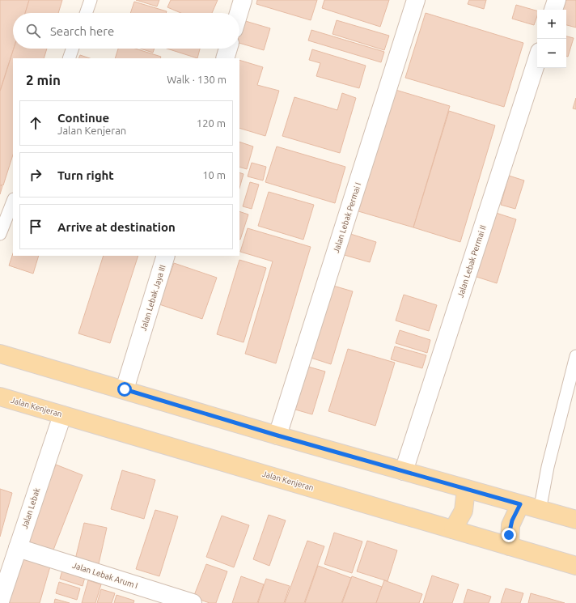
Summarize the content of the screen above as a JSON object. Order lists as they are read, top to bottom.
{
  "streets": {
    "main road": ["Jalan Kenjeran"],
    "street": [
      "Jalan Lebak Permai I",
      "Jalan Lebak Permai II",
      "Jalan Lebak Jaya III",
      "Jalan Lebak",
      "Jalan Lebak Arum I"
    ]
  },
  "crossings": [
    ["Jalan Kenjeran", "Jalan Lebak"],
    ["Jalan Lebak", "Jalan Lebak Arum I"]
  ],
  "page": {
    "map_buttons": ["+", "−"],
    "search": "Search here",
    "heading": ["2 min", "Walk · 130 m"],
    "list": [
      ["Continue", "Jalan Kenjeran", "120 m"],
      ["Turn right", "10 m"],
      "Arrive at destination"
    ]
  }
}
